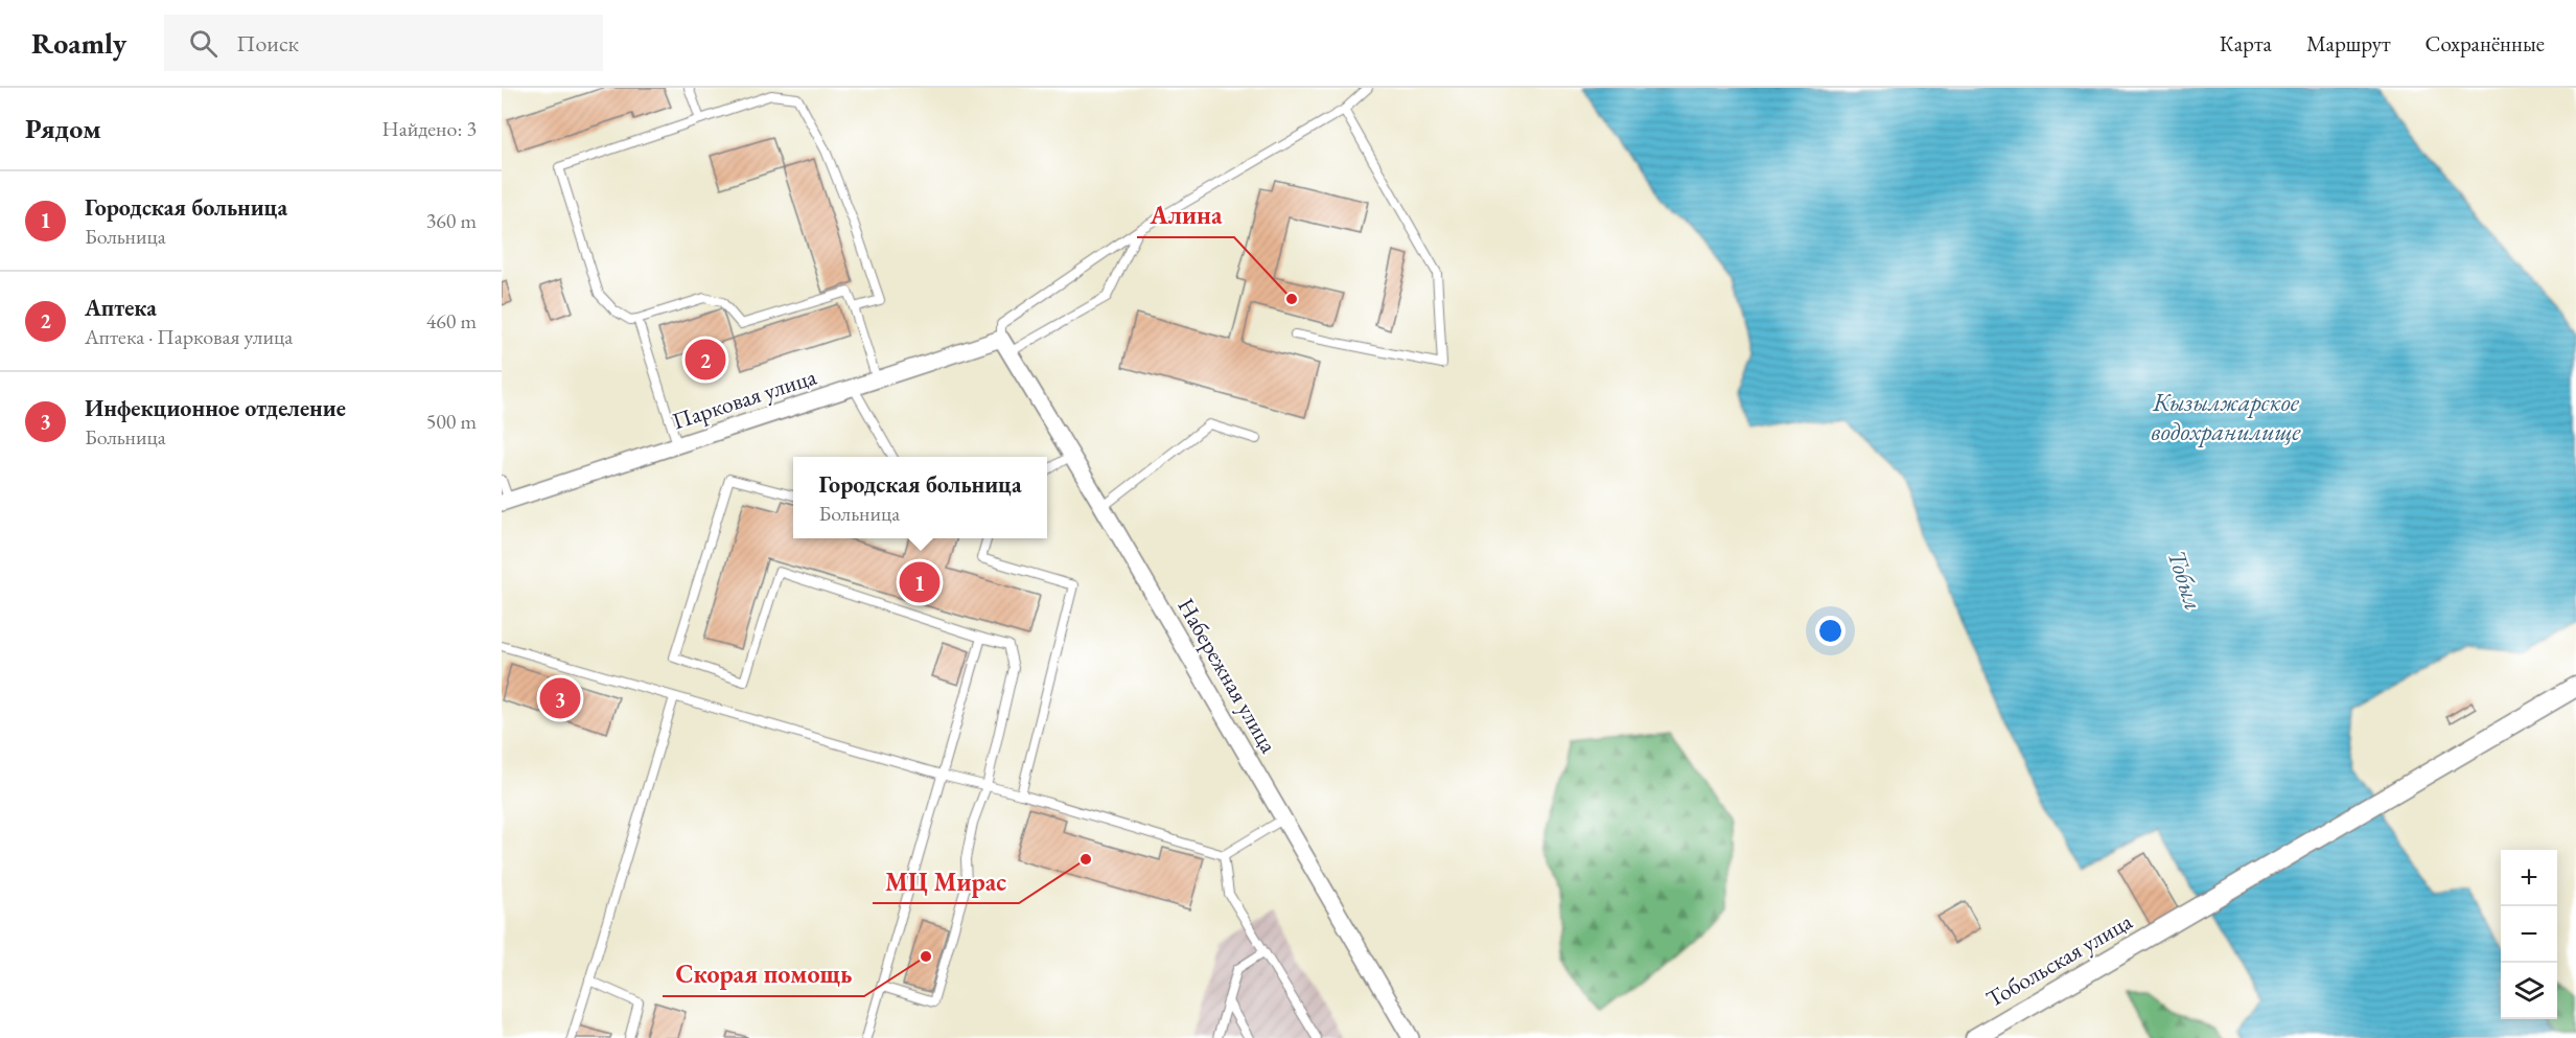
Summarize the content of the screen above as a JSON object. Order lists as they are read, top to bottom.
{
  "streets": {
    "street": ["Парковая улица", "Набережная улица", "Тобольская улица"]
  },
  "crossings": [
    ["Парковая улица", "Набережная улица"]
  ],
  "water": ["Кызылжарское водохранилище", "Тобыл"],
  "places": ["Алина", "МЦ Мирас", "Скорая помощь"],
  "page": {
    "header": "Roamly",
    "search": "Поиск",
    "nav": ["Карта", "Маршрут", "Сохранённые"],
    "heading": ["Рядом", "Найдено: 3"],
    "list": [
      {
        "mark": "1",
        "name": "Городская больница",
        "note": "Больница",
        "value": "360 m"
      },
      {
        "mark": "2",
        "name": "Аптека",
        "note": "Аптека · Парковая улица",
        "value": "460 m"
      },
      {
        "mark": "3",
        "name": "Инфекционное отделение",
        "note": "Больница",
        "value": "500 m"
      }
    ],
    "pins": ["2", "1", "3"],
    "popup": ["Городская больница", "Больница"],
    "map_buttons": ["+", "−"]
  }
}
